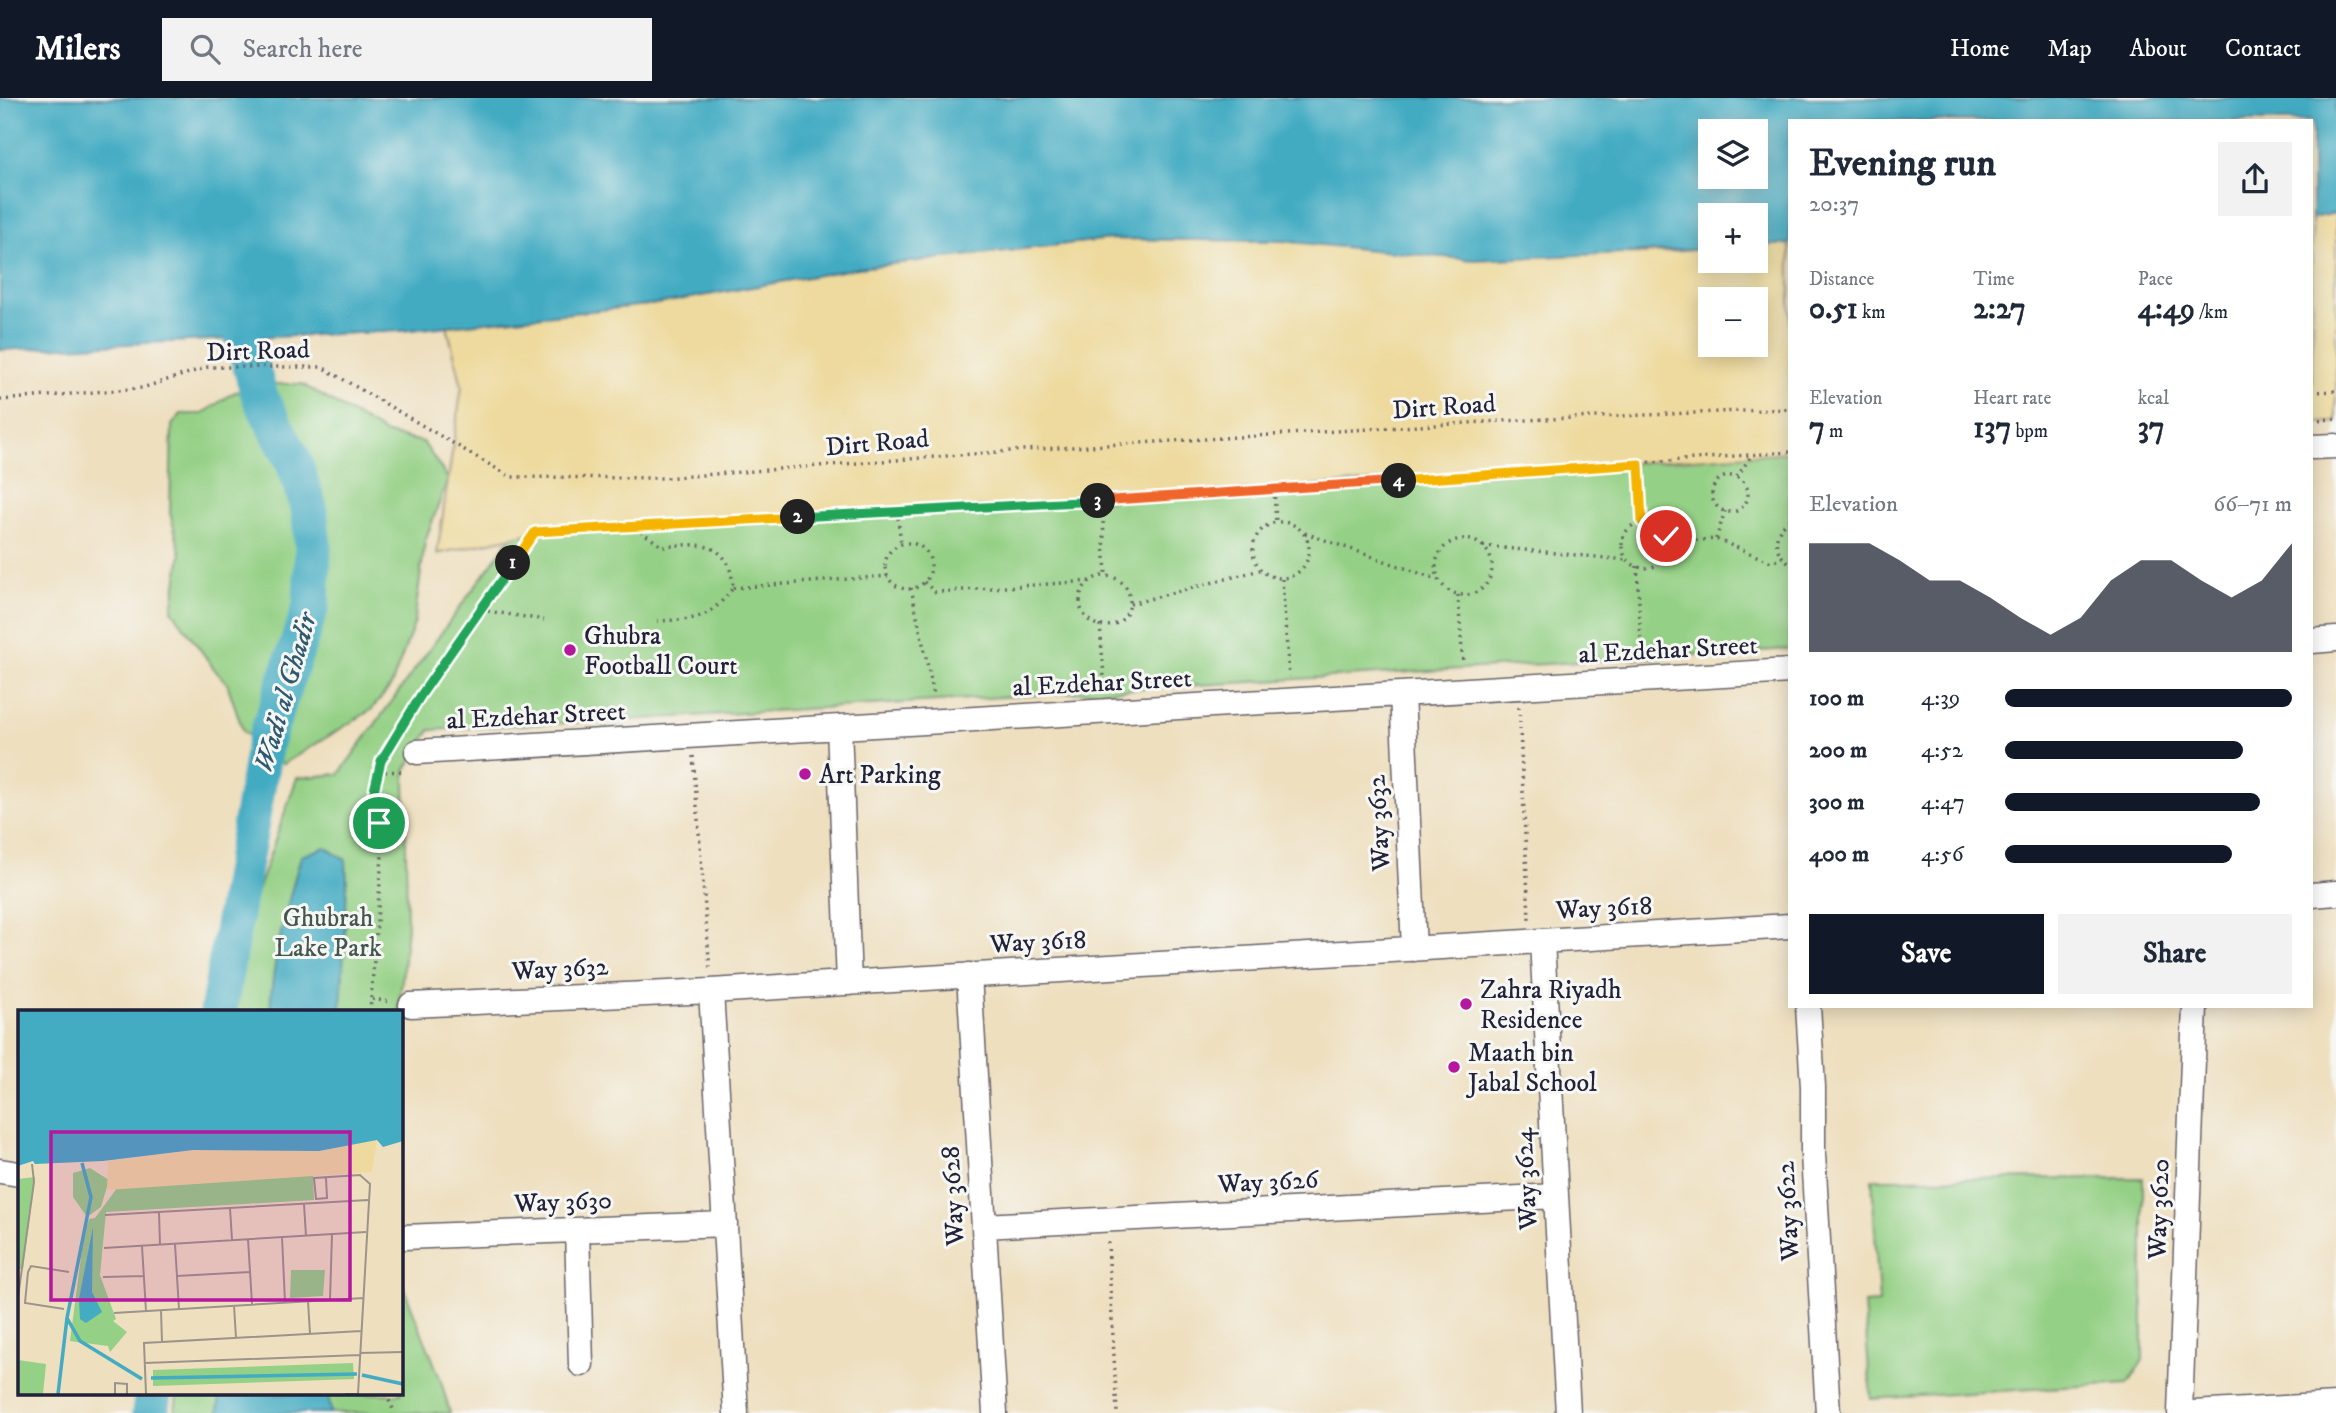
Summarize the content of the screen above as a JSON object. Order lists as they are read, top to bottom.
{
  "streets": {
    "street": [
      "al Ezdehar Street",
      "Way 3632",
      "Way 3618",
      "Way 3624",
      "Way 3626",
      "Way 3628",
      "Way 3630",
      "Way 3620",
      "Way 3622"
    ],
    "path": ["Dirt Road"]
  },
  "crossings": [
    ["al Ezdehar Street", "Way 3632"],
    ["Way 3632", "Way 3618"],
    ["Way 3618", "Way 3624"],
    ["Way 3618", "Way 3628"],
    ["Way 3624", "Way 3626"],
    ["Way 3626", "Way 3628"]
  ],
  "water": ["Wadi al Ghadir"],
  "parks": ["Ghubrah Lake Park"],
  "places": [
    "Ghubra Football Court",
    "Art Parking",
    "Zahra Riyadh Residence",
    "Maath bin Jabal School"
  ],
  "page": {
    "header": "Milers",
    "search": "Search here",
    "nav": [
      "Home",
      "Map",
      "About",
      "Contact"
    ],
    "map_buttons": ["+", "−"],
    "heading": ["Evening run", "20:37"],
    "stats": [
      ["Distance", "0.51 km"],
      ["Time", "2:27"],
      ["Pace", "4:49 /km"],
      ["Elevation", "7 m"],
      ["Heart rate", "137 bpm"],
      ["kcal", "37"]
    ],
    "pins": [
      "4",
      "3",
      "2",
      "1"
    ],
    "chart": ["Elevation", "66–71 m"],
    "list": [
      {
        "name": "100 m",
        "note": "4:39"
      },
      {
        "name": "200 m",
        "note": "4:52"
      },
      {
        "name": "300 m",
        "note": "4:47"
      },
      {
        "name": "400 m",
        "note": "4:56"
      }
    ],
    "buttons": ["Save", "Share"]
  }
}
